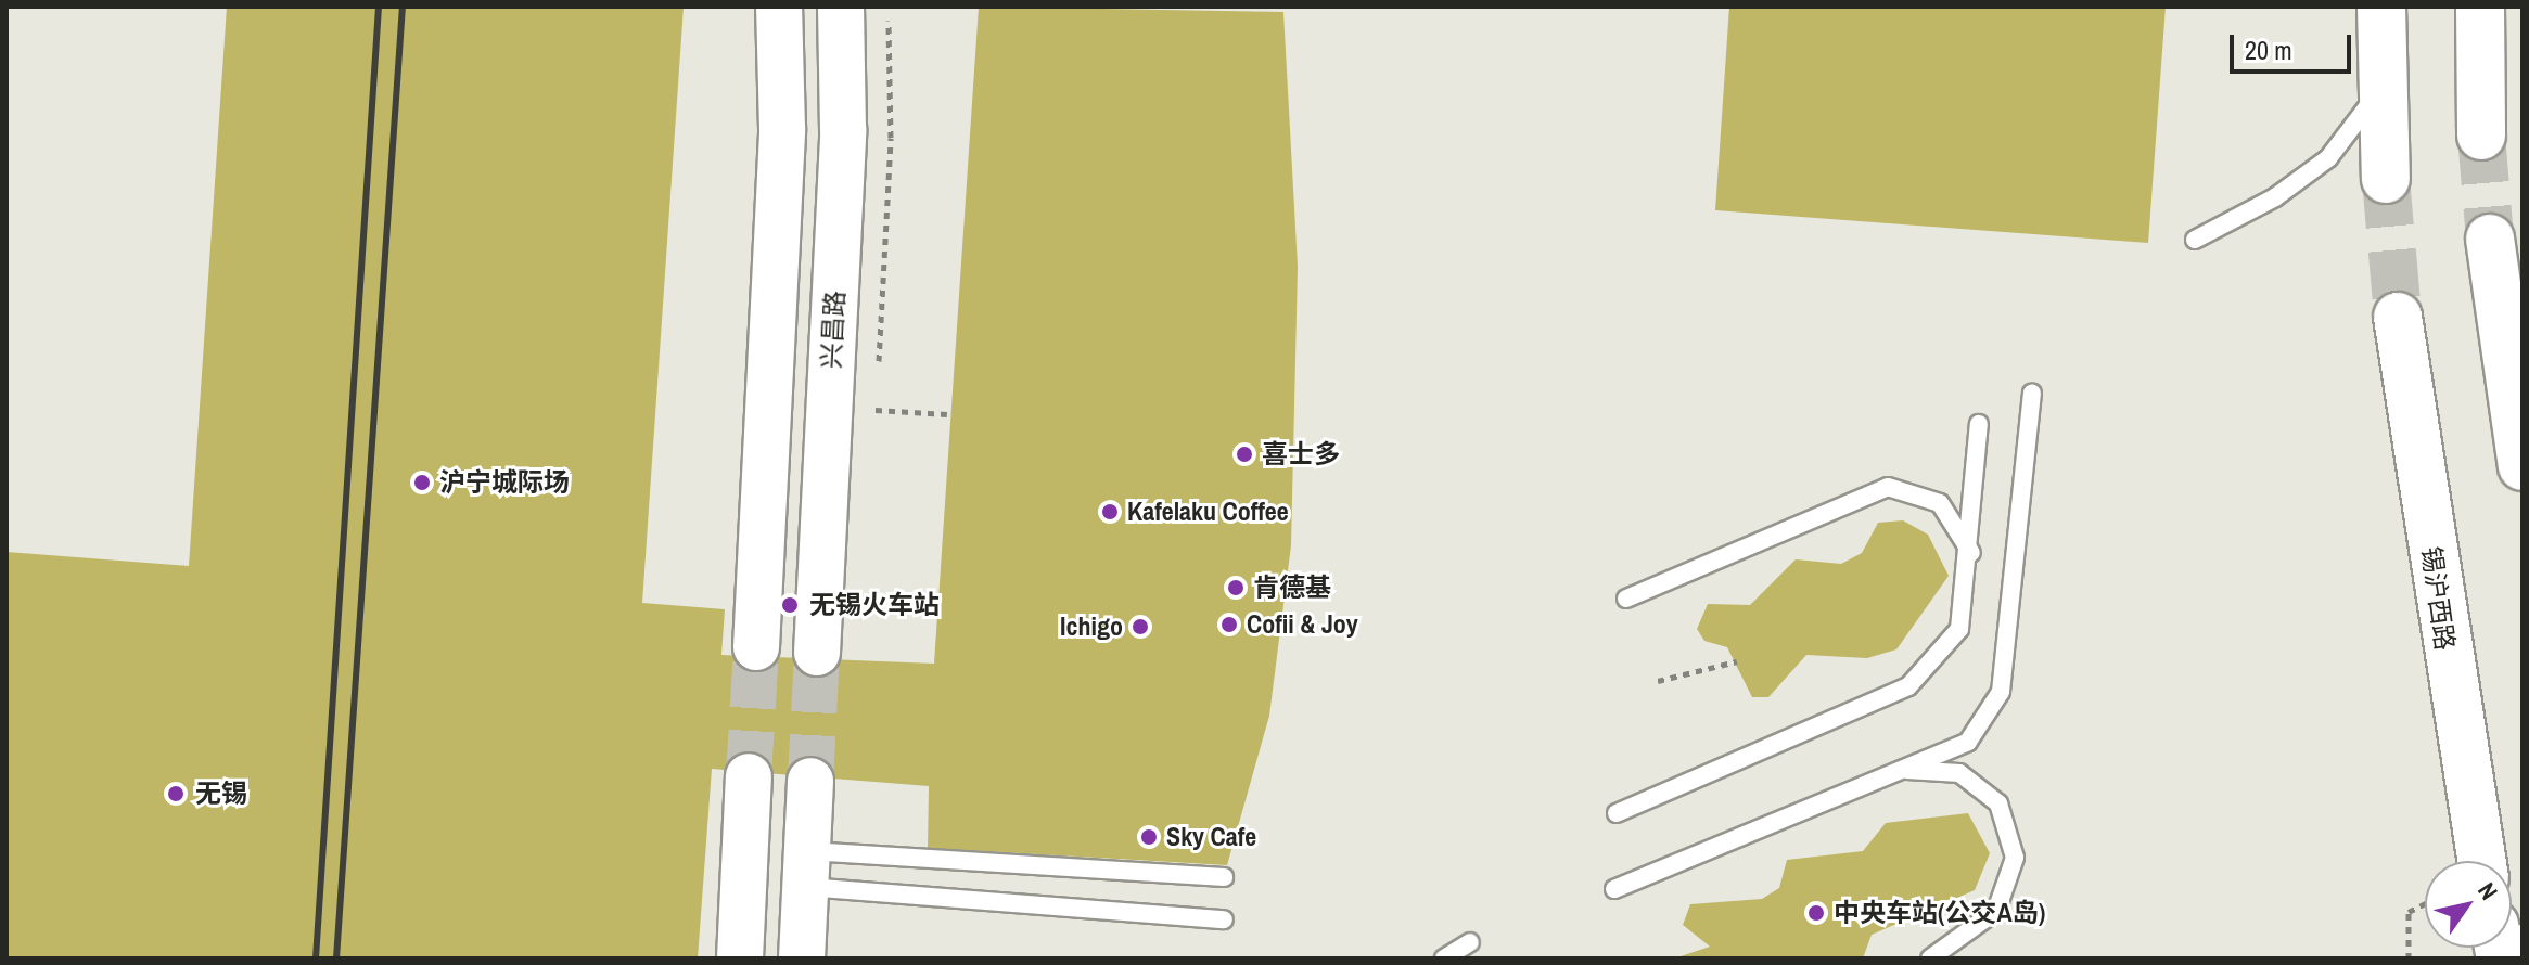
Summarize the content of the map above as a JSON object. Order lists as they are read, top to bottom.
{
  "streets": {
    "main road": ["兴昌路", "锡沪西路"]
  },
  "places": [
    "喜士多",
    "沪宁城际场",
    "Kafelaku Coffee",
    "肯德基",
    "无锡火车站",
    "Cofii & Joy",
    "Ichigo",
    "无锡",
    "Sky Cafe",
    "中央车站(公交A岛)"
  ],
  "scale_bar": "20 m",
  "north": "top right"
}
